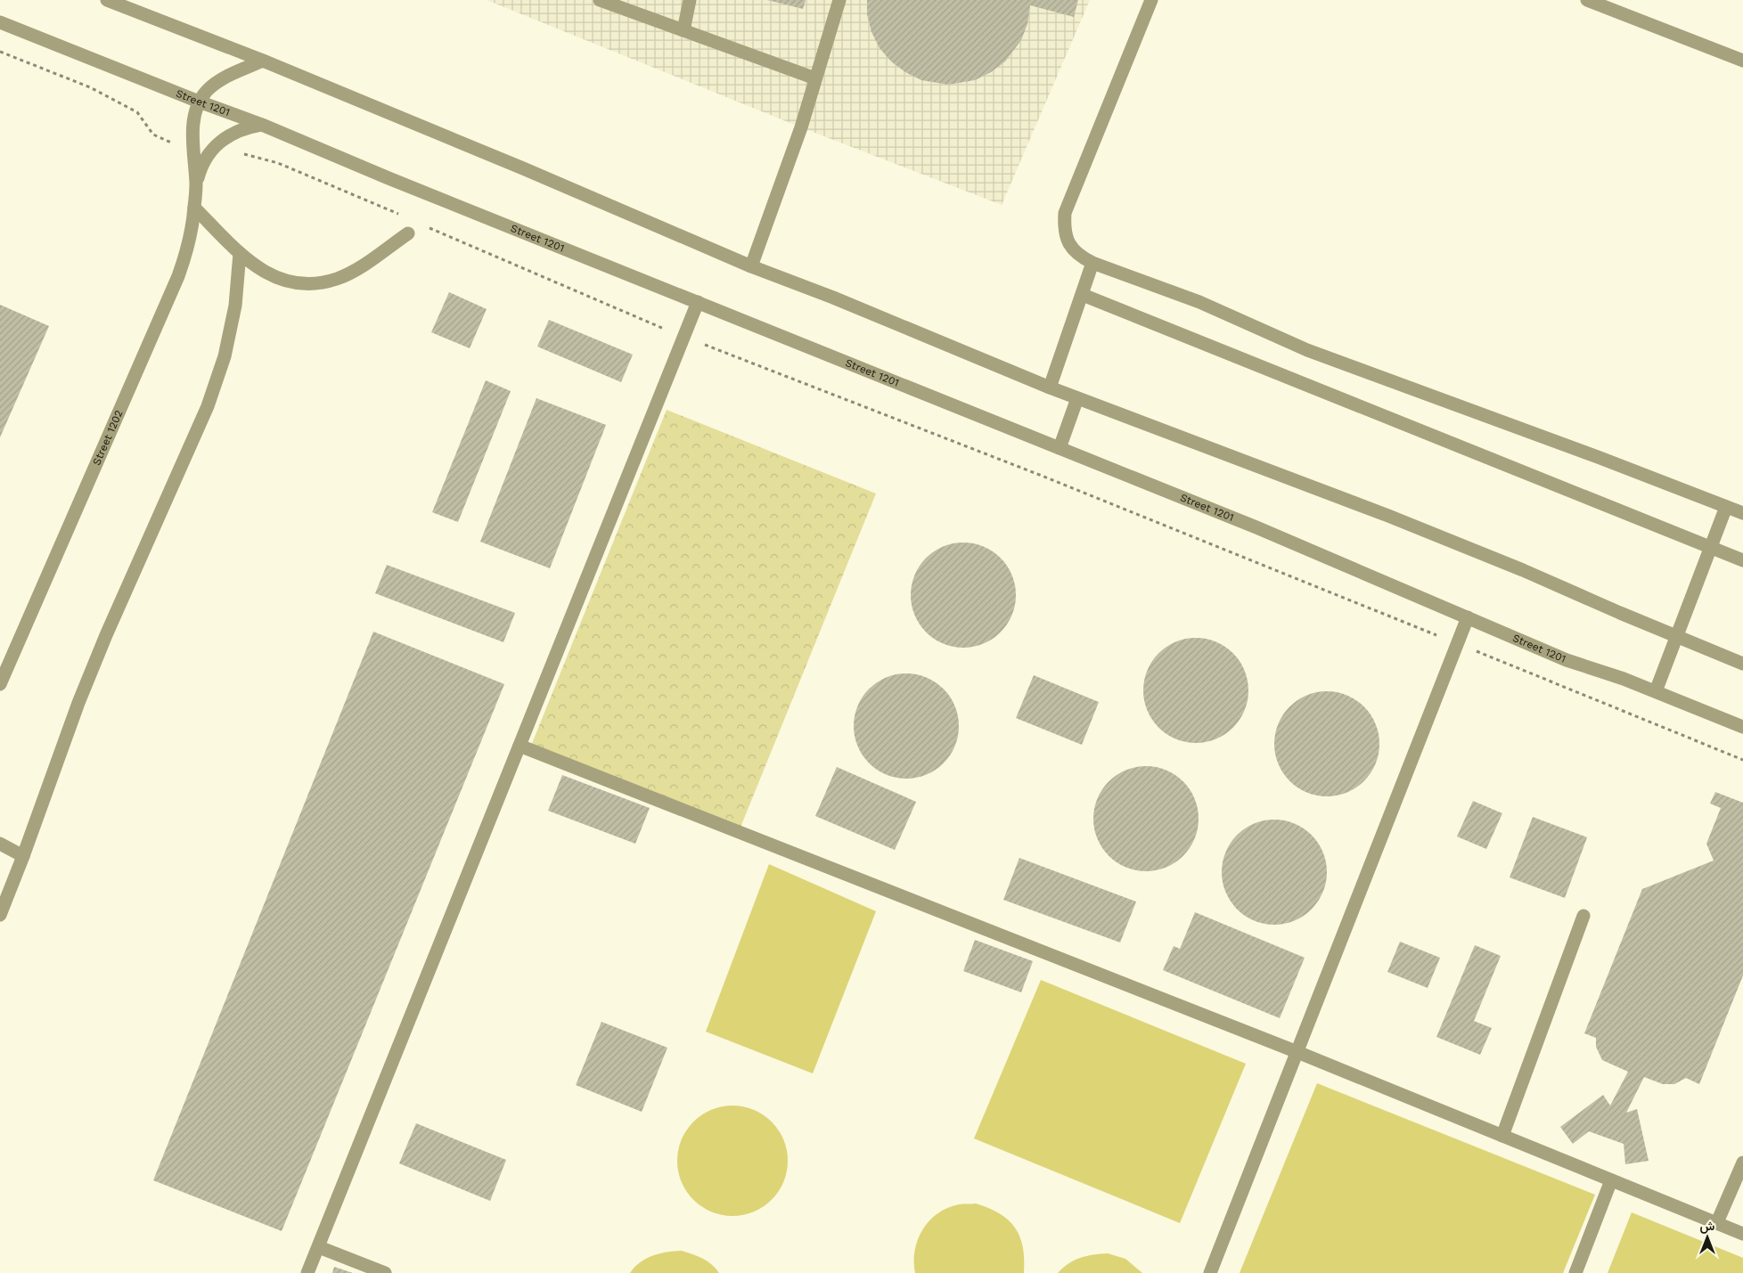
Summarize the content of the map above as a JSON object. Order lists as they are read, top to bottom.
{
  "streets": {
    "street": ["Street 1201", "Street 1202"]
  },
  "crossings": [
    ["Street 1201", "Street 1202"]
  ],
  "north": "top"
}
